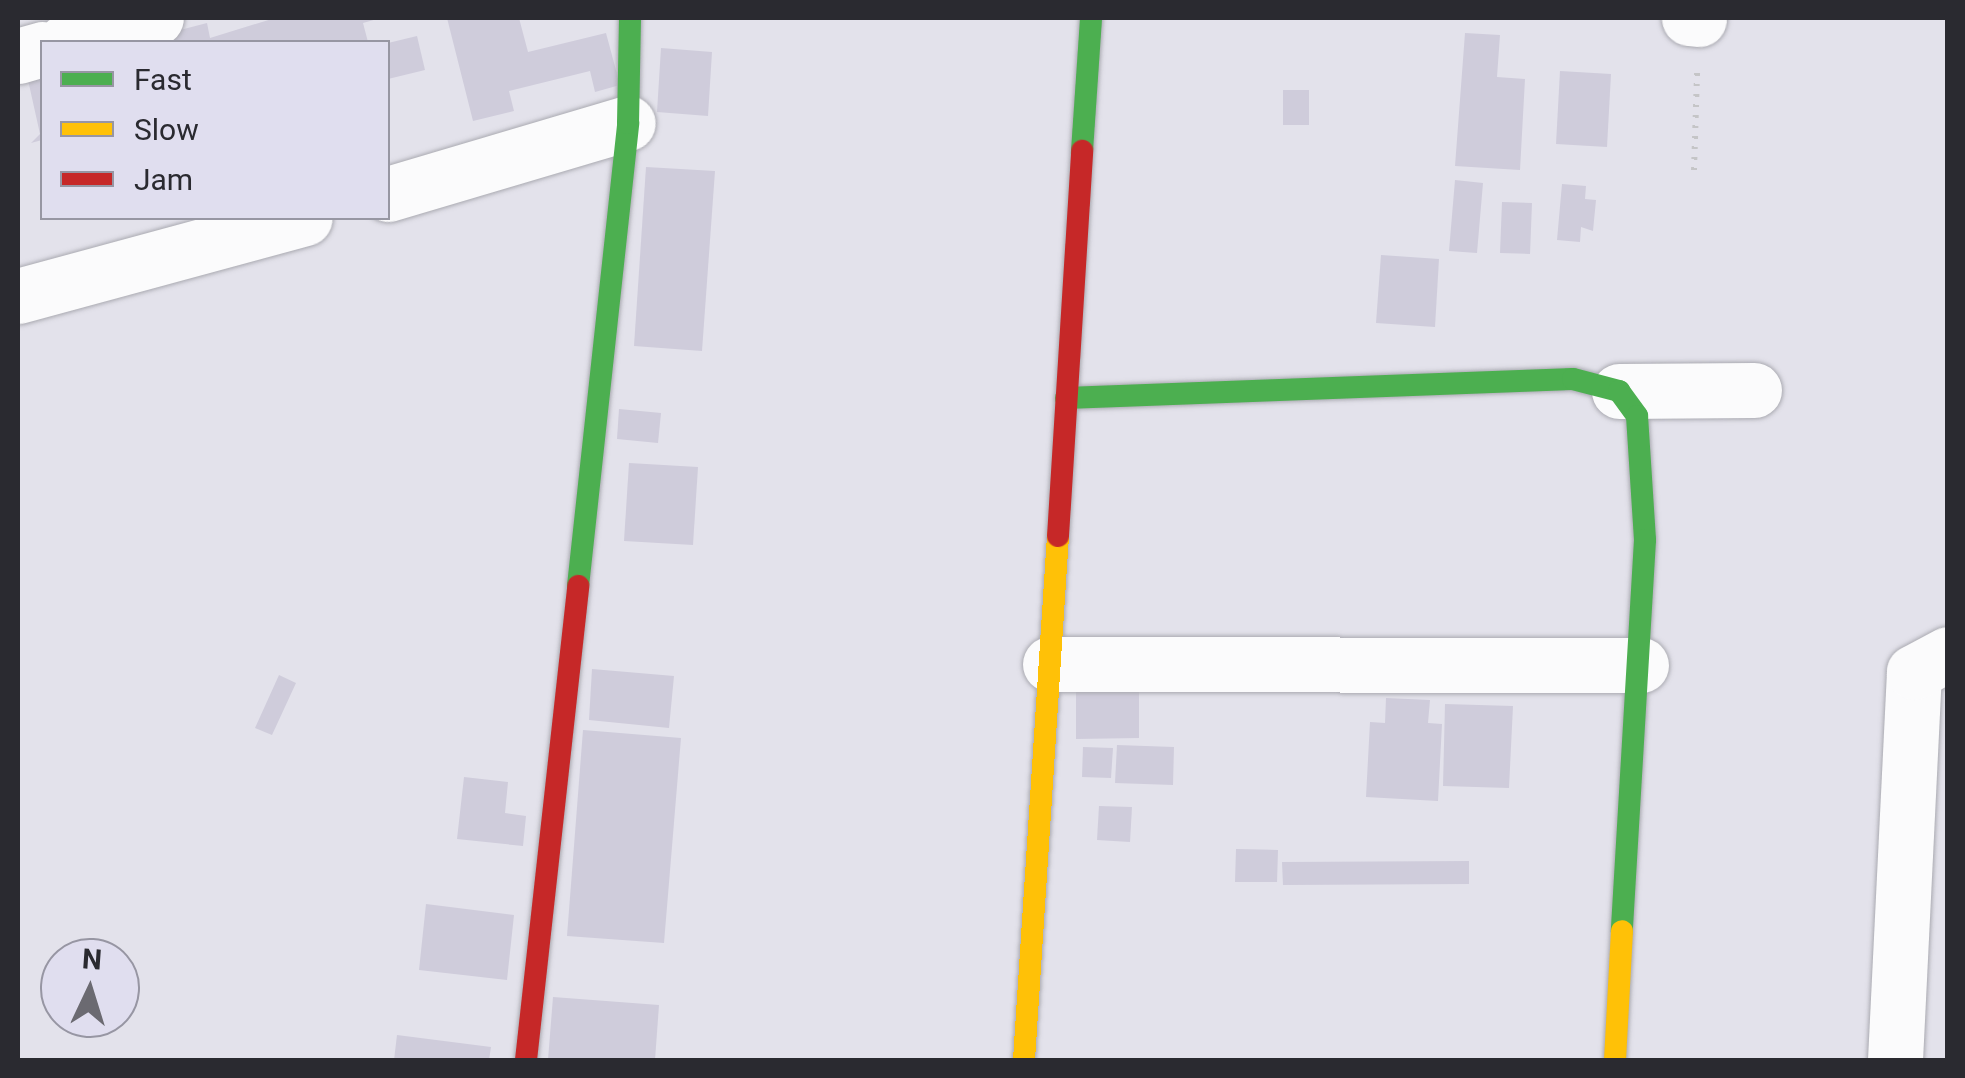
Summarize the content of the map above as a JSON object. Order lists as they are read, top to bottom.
{
  "legend": ["Fast", "Slow", "Jam"],
  "north": "top"
}
